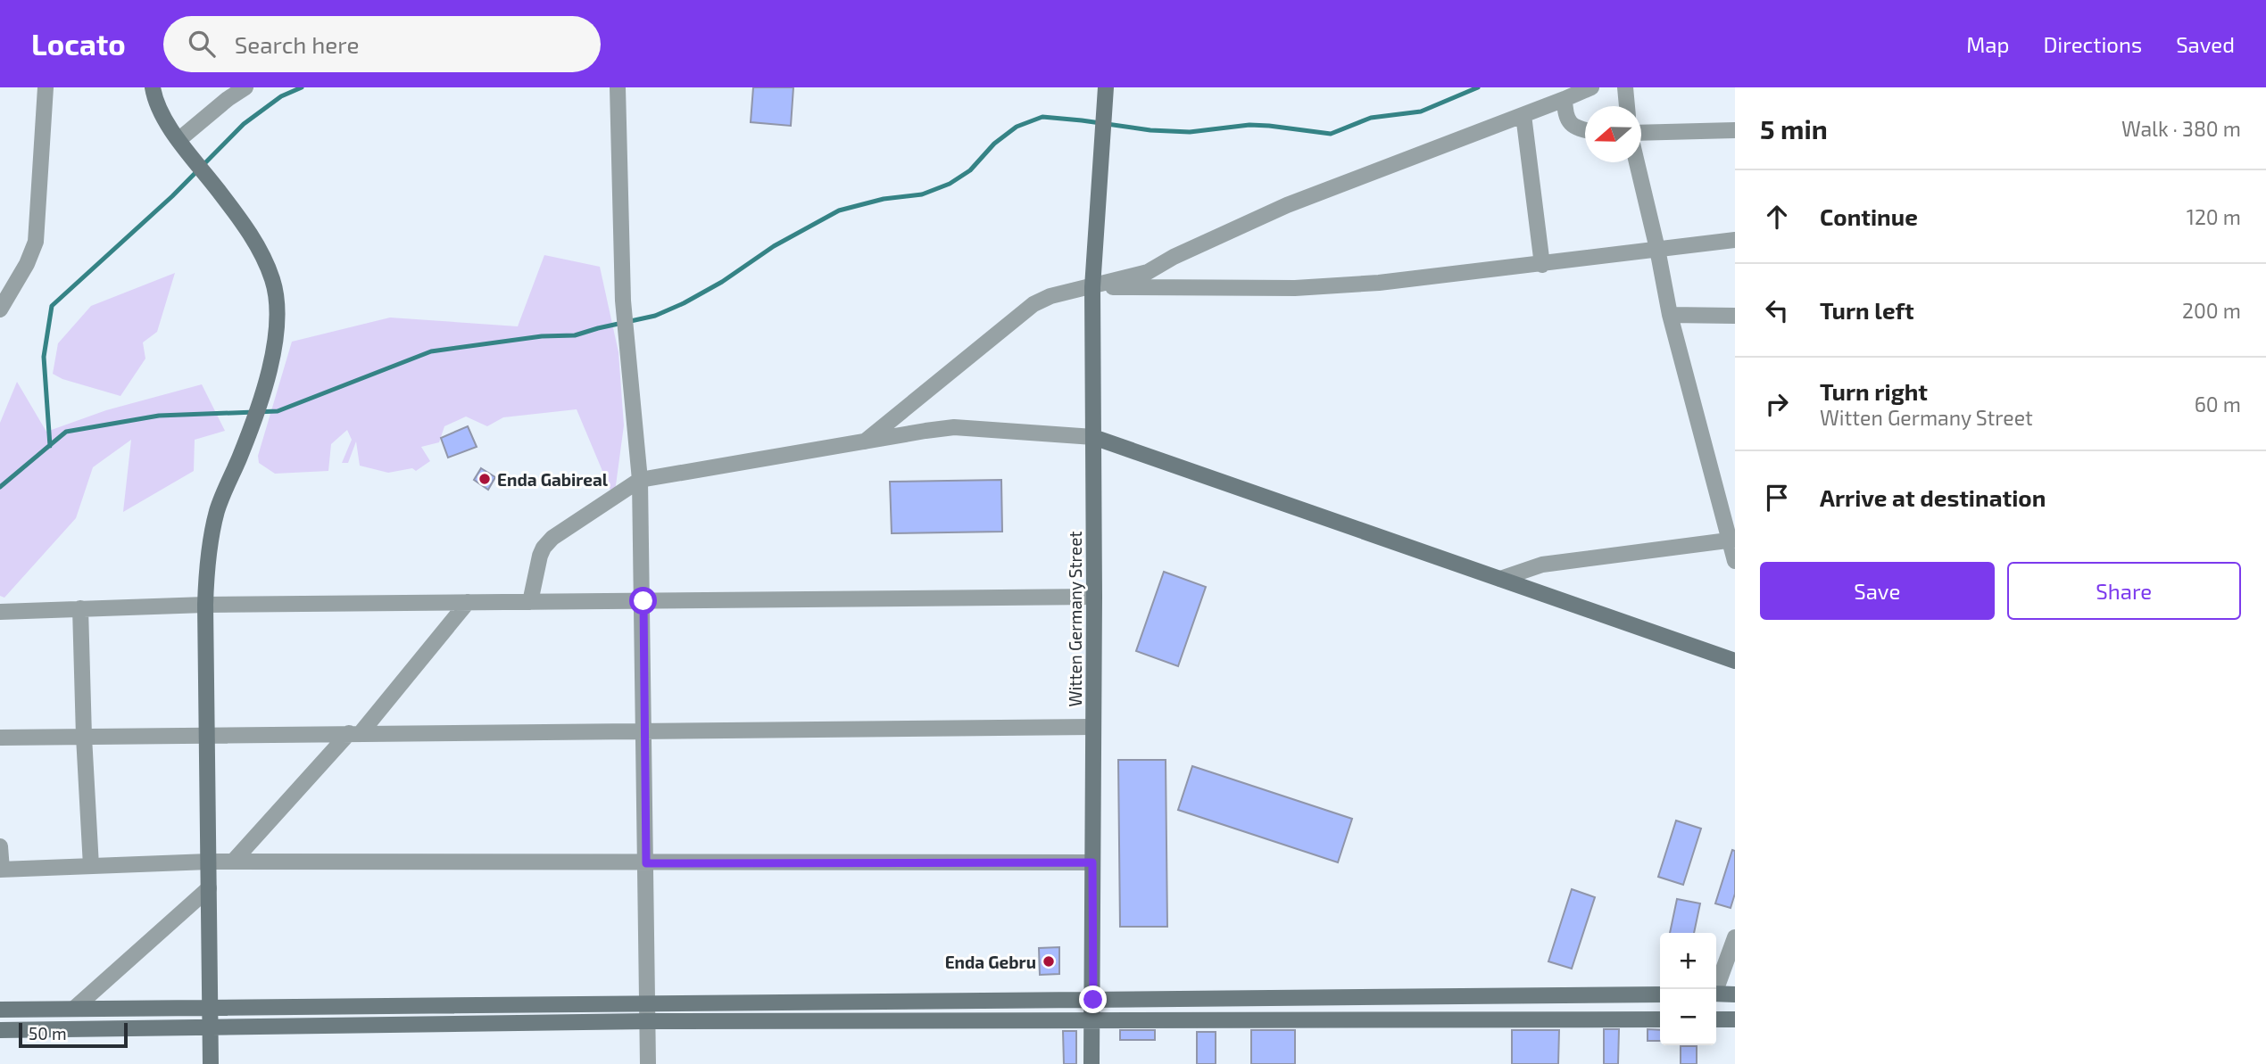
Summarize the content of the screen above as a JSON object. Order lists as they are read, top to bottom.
{
  "streets": {
    "street": ["Witten Germany Street"]
  },
  "places": ["Enda Gabireal", "Enda Gebru"],
  "scale_bar": "50 m",
  "north": "left",
  "page": {
    "header": "Locato",
    "search": "Search here",
    "nav": ["Map", "Directions", "Saved"],
    "heading": ["5 min", "Walk · 380 m"],
    "list": [
      ["Continue", "120 m"],
      ["Turn left", "200 m"],
      ["Turn right", "Witten Germany Street", "60 m"],
      "Arrive at destination"
    ],
    "buttons": ["Save", "Share"],
    "map_buttons": ["+", "−"],
    "scale": "50 m"
  }
}
